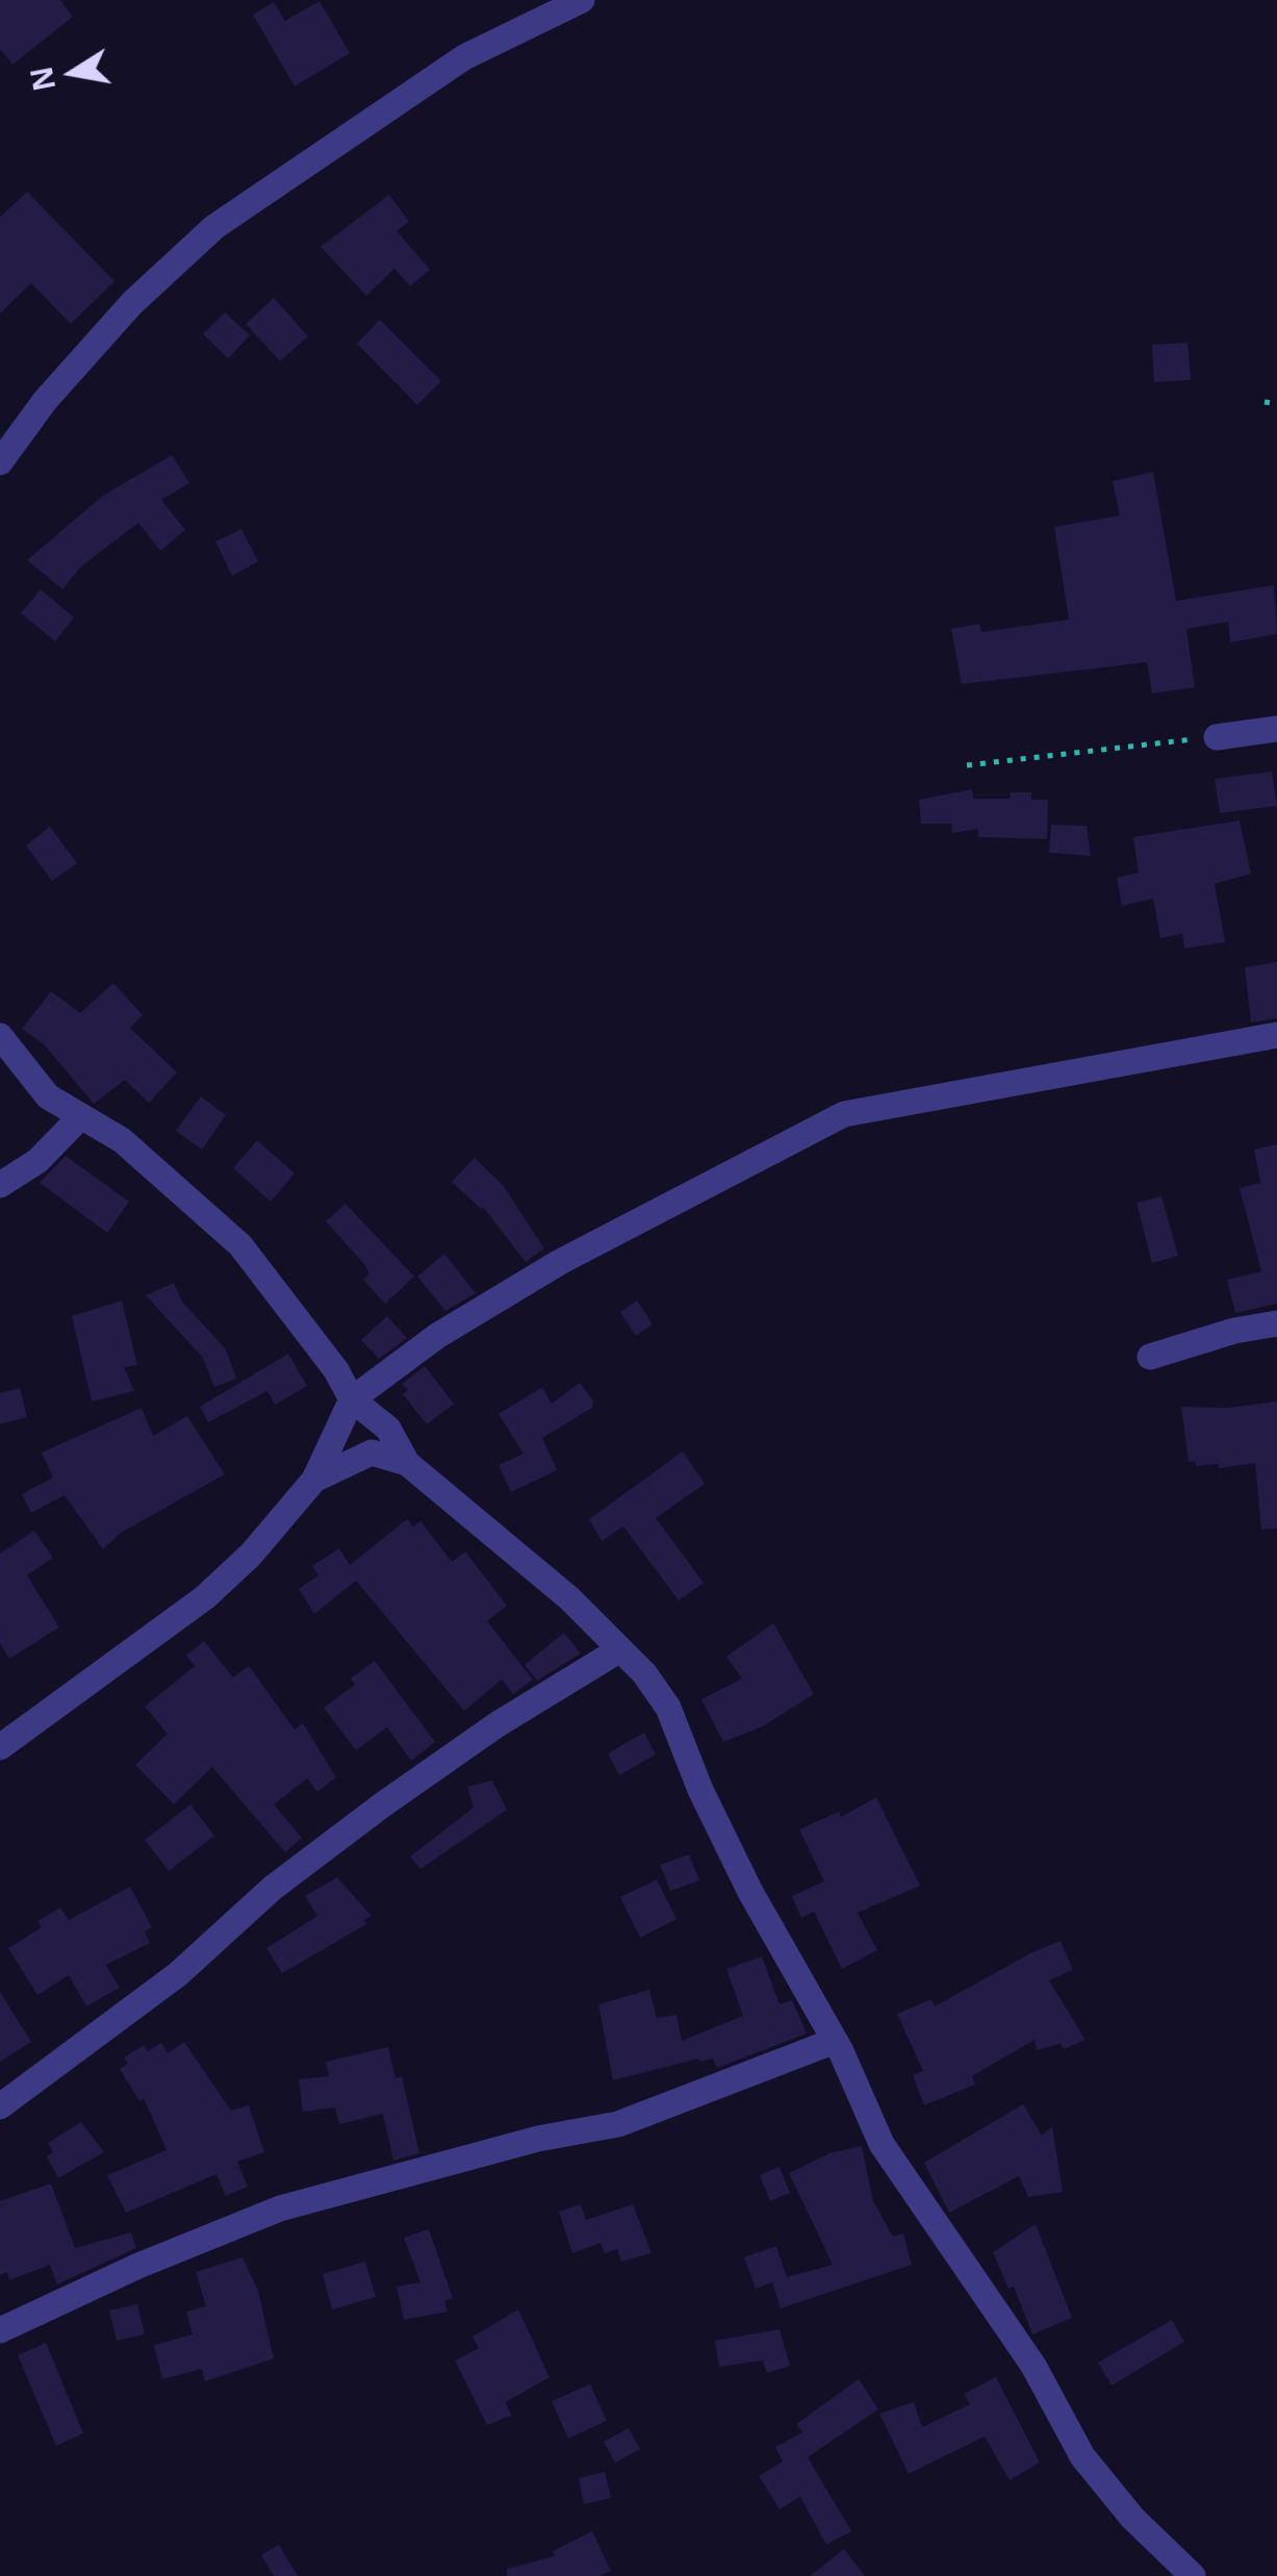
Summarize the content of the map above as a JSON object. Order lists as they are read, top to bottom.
{
  "north": "left"
}
